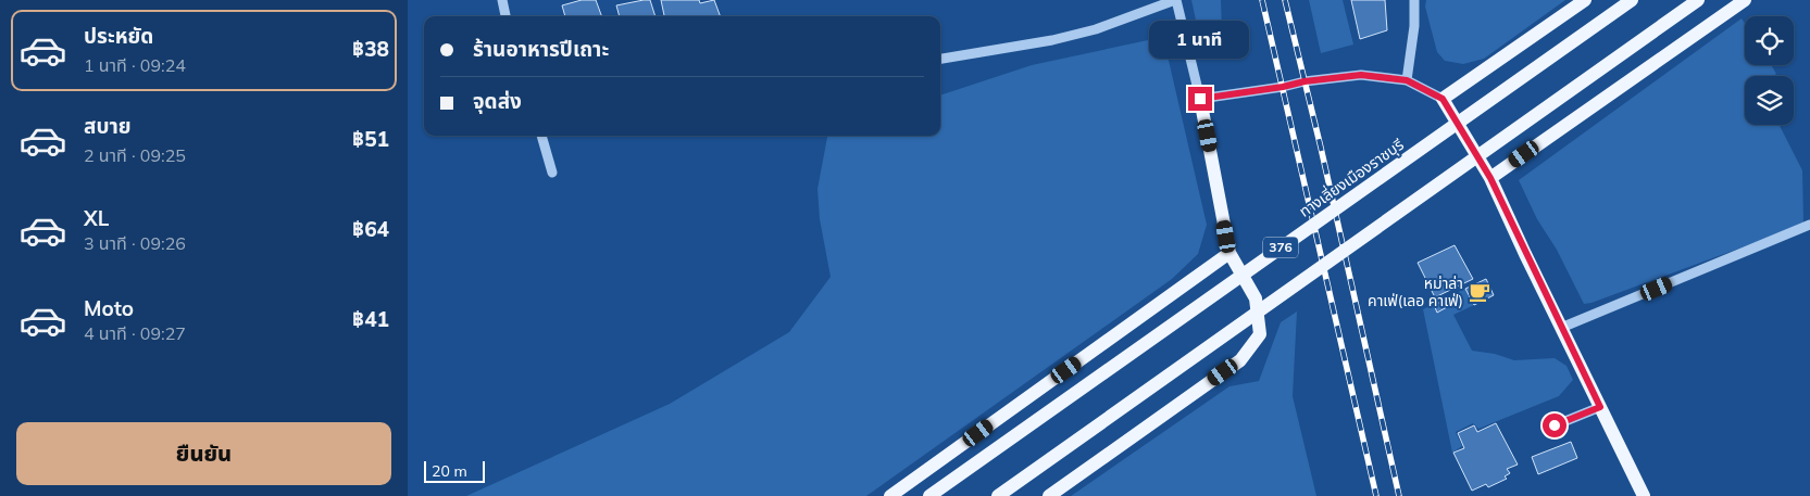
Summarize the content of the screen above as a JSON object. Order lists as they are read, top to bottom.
{
  "streets": {
    "main road": ["ทางเลี่ยงเมืองราชบุรี", "376"]
  },
  "places": {
    "cafe": ["หม่าล่า คาเฟ่(เลอ คาเฟ่)"]
  },
  "scale_bar": "20 m",
  "page": {
    "list": [
      {
        "name": "ประหยัด",
        "note": "1 นาที · 09:24",
        "value": "฿38"
      },
      {
        "name": "สบาย",
        "note": "2 นาที · 09:25",
        "value": "฿51"
      },
      {
        "name": "XL",
        "note": "3 นาที · 09:26",
        "value": "฿64"
      },
      {
        "name": "Moto",
        "note": "4 นาที · 09:27",
        "value": "฿41"
      }
    ],
    "banner": ["ร้านอาหารปีเถาะ", "จุดส่ง"],
    "bubble": "1 นาที",
    "buttons": "ยืนยัน",
    "scale": "20 m"
  }
}
